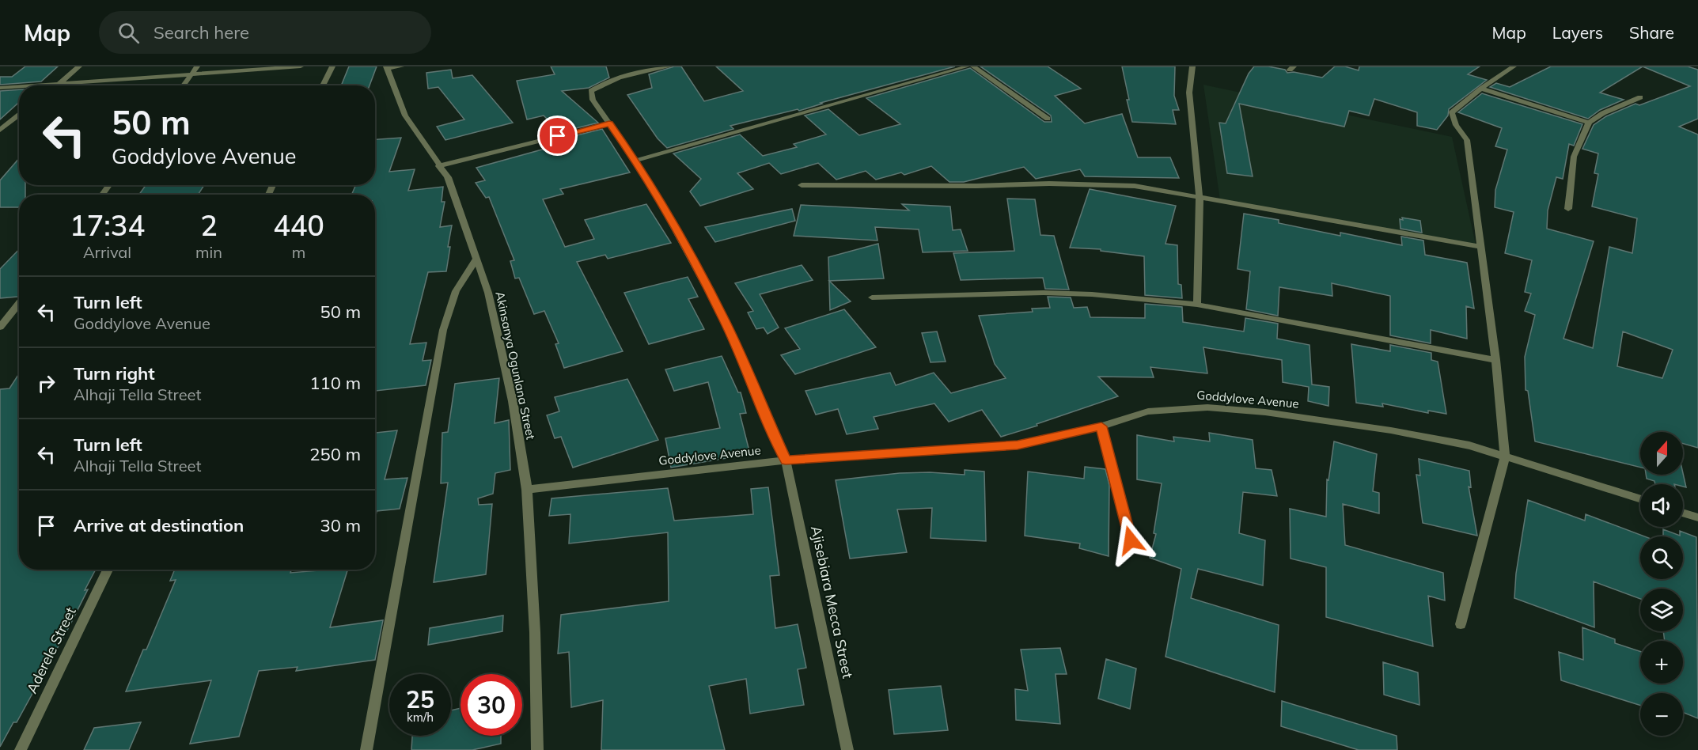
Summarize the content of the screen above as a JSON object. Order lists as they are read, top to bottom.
{
  "streets": {
    "street": [
      "Akinsanya Ogunlana Street",
      "Goddylove Avenue",
      "Ajisebiara Mecca Street",
      "Aderele Street"
    ]
  },
  "crossings": [
    ["Akinsanya Ogunlana Street", "Goddylove Avenue"],
    ["Goddylove Avenue", "Ajisebiara Mecca Street"]
  ],
  "north": "top",
  "page": {
    "header": "Map",
    "search": "Search here",
    "nav": ["Map", "Layers", "Share"],
    "turn": ["50 m", "Goddylove Avenue"],
    "eta": [
      "17:34",
      "Arrival",
      "2",
      "min",
      "440",
      "m"
    ],
    "list": [
      {
        "name": "Turn left",
        "note": "Goddylove Avenue",
        "value": "50 m"
      },
      {
        "name": "Turn right",
        "note": "Alhaji Tella Street",
        "value": "110 m"
      },
      {
        "name": "Turn left",
        "note": "Alhaji Tella Street",
        "value": "250 m"
      },
      {
        "name": "Arrive at destination",
        "value": "30 m"
      }
    ],
    "map_buttons": ["+", "−"],
    "speed": "25 km/h",
    "limit": "30"
  }
}
